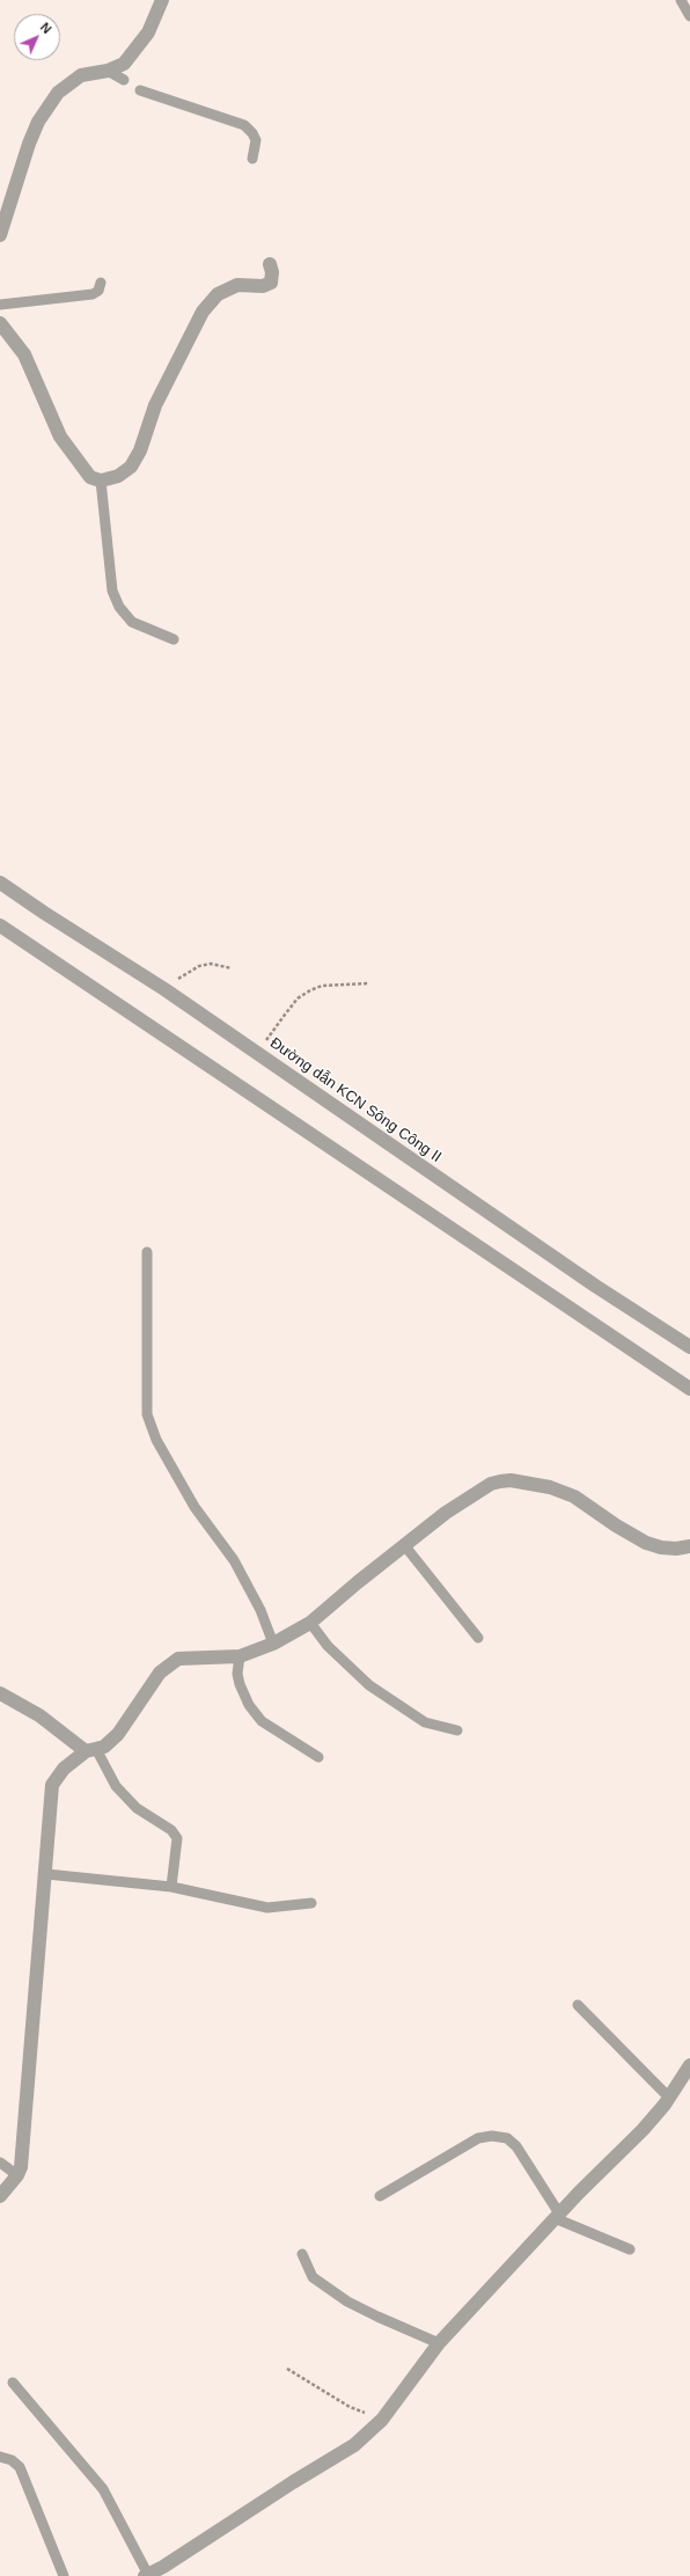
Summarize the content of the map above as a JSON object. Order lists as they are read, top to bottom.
{
  "streets": {
    "street": ["Đường dẫn KCN Sông Công II"]
  },
  "north": "top right"
}
